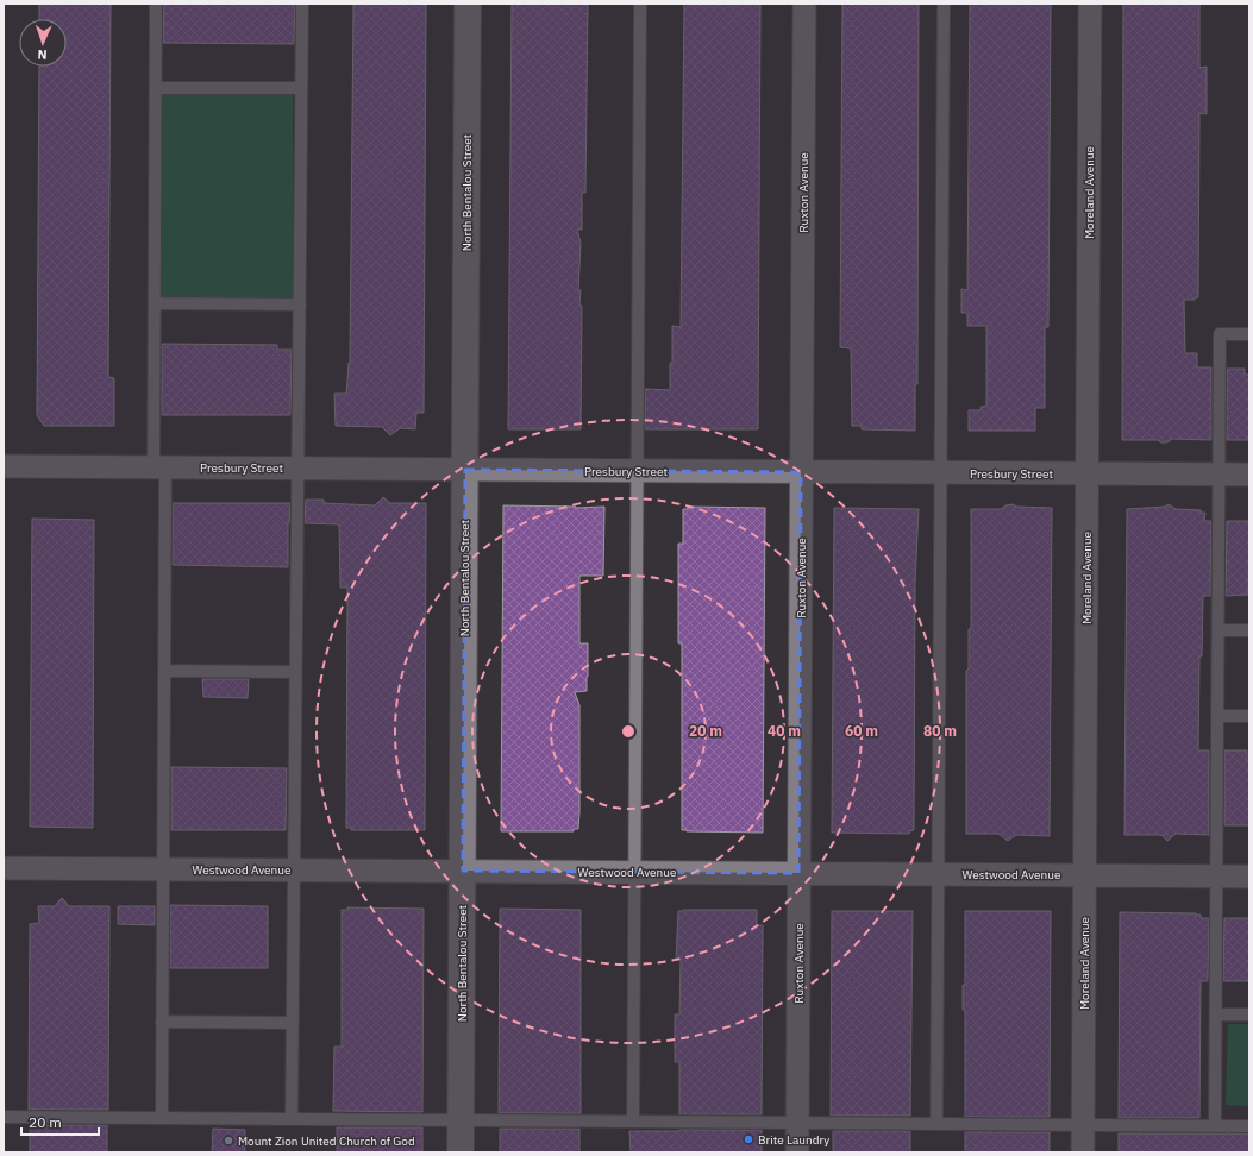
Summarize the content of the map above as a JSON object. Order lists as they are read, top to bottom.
{
  "streets": {
    "street": [
      "North Bentalou Street",
      "Ruxton Avenue",
      "Moreland Avenue",
      "Presbury Street",
      "Westwood Avenue"
    ]
  },
  "crossings": [
    ["North Bentalou Street", "Presbury Street"],
    ["North Bentalou Street", "Westwood Avenue"],
    ["Ruxton Avenue", "Presbury Street"],
    ["Ruxton Avenue", "Westwood Avenue"],
    ["Moreland Avenue", "Presbury Street"],
    ["Moreland Avenue", "Westwood Avenue"]
  ],
  "places": ["Brite Laundry", "Mount Zion United Church of God"],
  "scale_bar": "20 m",
  "north": "bottom",
  "rings": [
    "20 m",
    "40 m",
    "60 m",
    "80 m"
  ]
}
